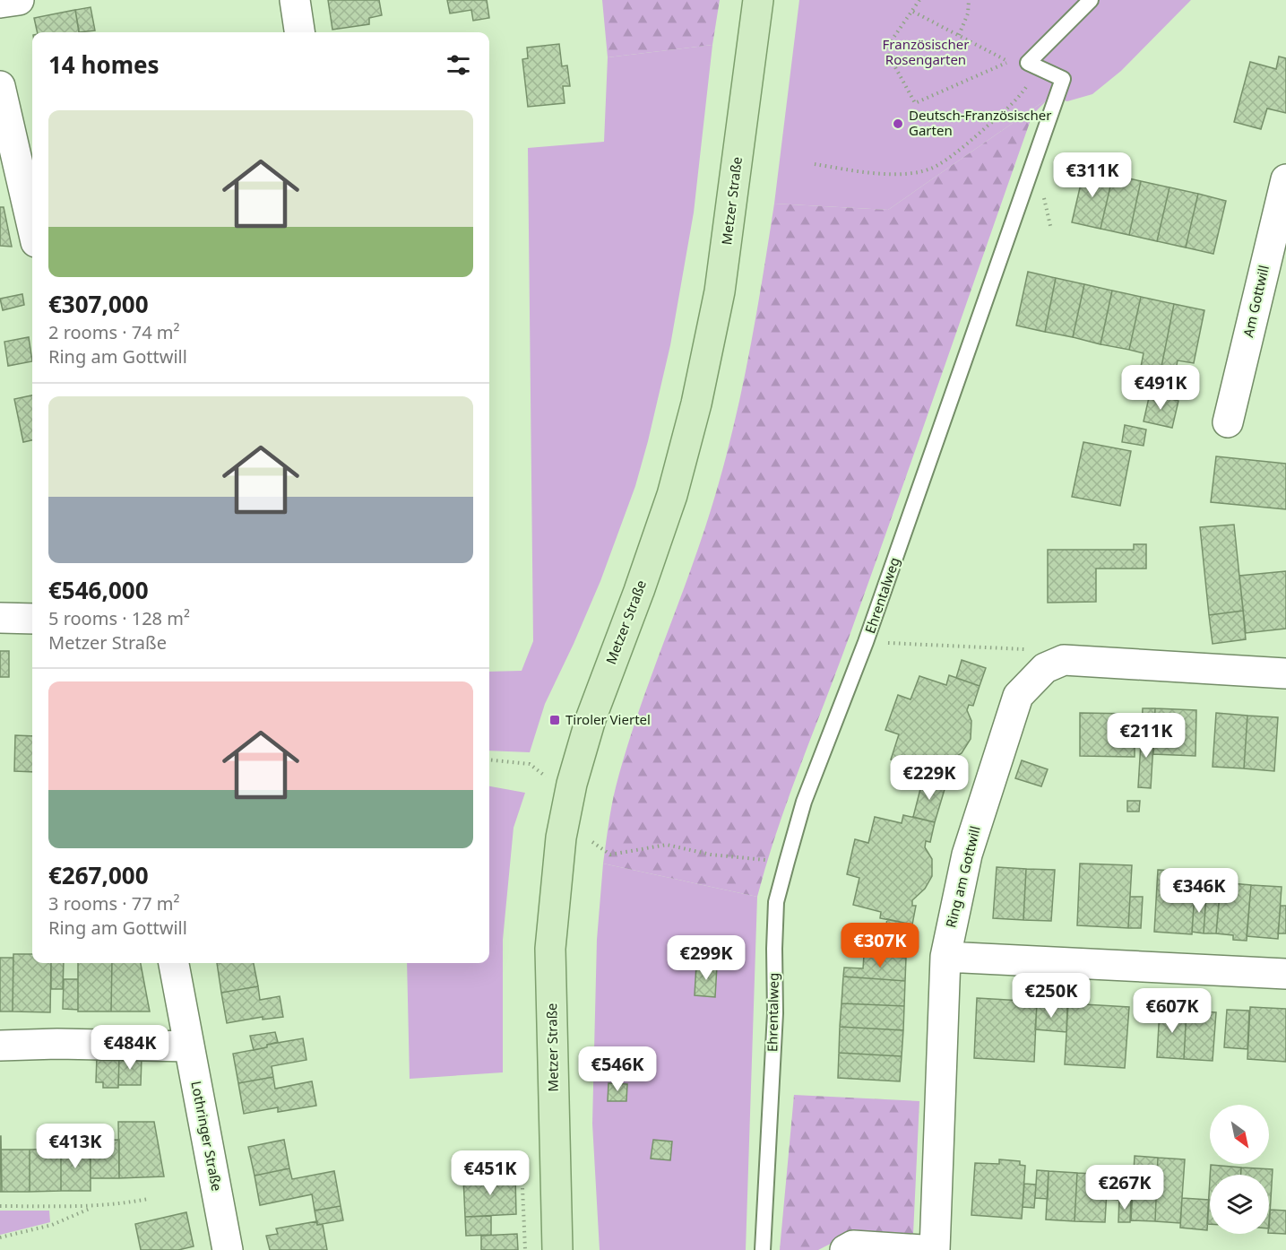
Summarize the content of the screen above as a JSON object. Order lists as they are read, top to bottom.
{
  "streets": {
    "main road": ["Metzer Straße"],
    "street": ["Am Gottwill", "Ring am Gottwill", "Lothringer Straße"],
    "lane": ["Ehrentalweg"]
  },
  "parks": ["Französischer Rosengarten"],
  "places": {
    "other": ["Deutsch-Französischer Garten"],
    "transit": ["Tiroler Viertel"]
  },
  "north": "bottom right",
  "page": {
    "heading": "14 homes",
    "list": [
      {
        "name": "€307,000",
        "note": "2 rooms · 74 m² · Ring am Gottwill"
      },
      {
        "name": "€546,000",
        "note": "5 rooms · 128 m² · Metzer Straße"
      },
      {
        "name": "€267,000",
        "note": "3 rooms · 77 m² · Ring am Gottwill"
      }
    ],
    "price": [
      "€311K",
      "€491K",
      "€211K",
      "€229K",
      "€346K",
      "€307K",
      "€299K",
      "€250K",
      "€607K",
      "€484K",
      "€546K",
      "€413K",
      "€451K",
      "€267K"
    ]
  }
}
